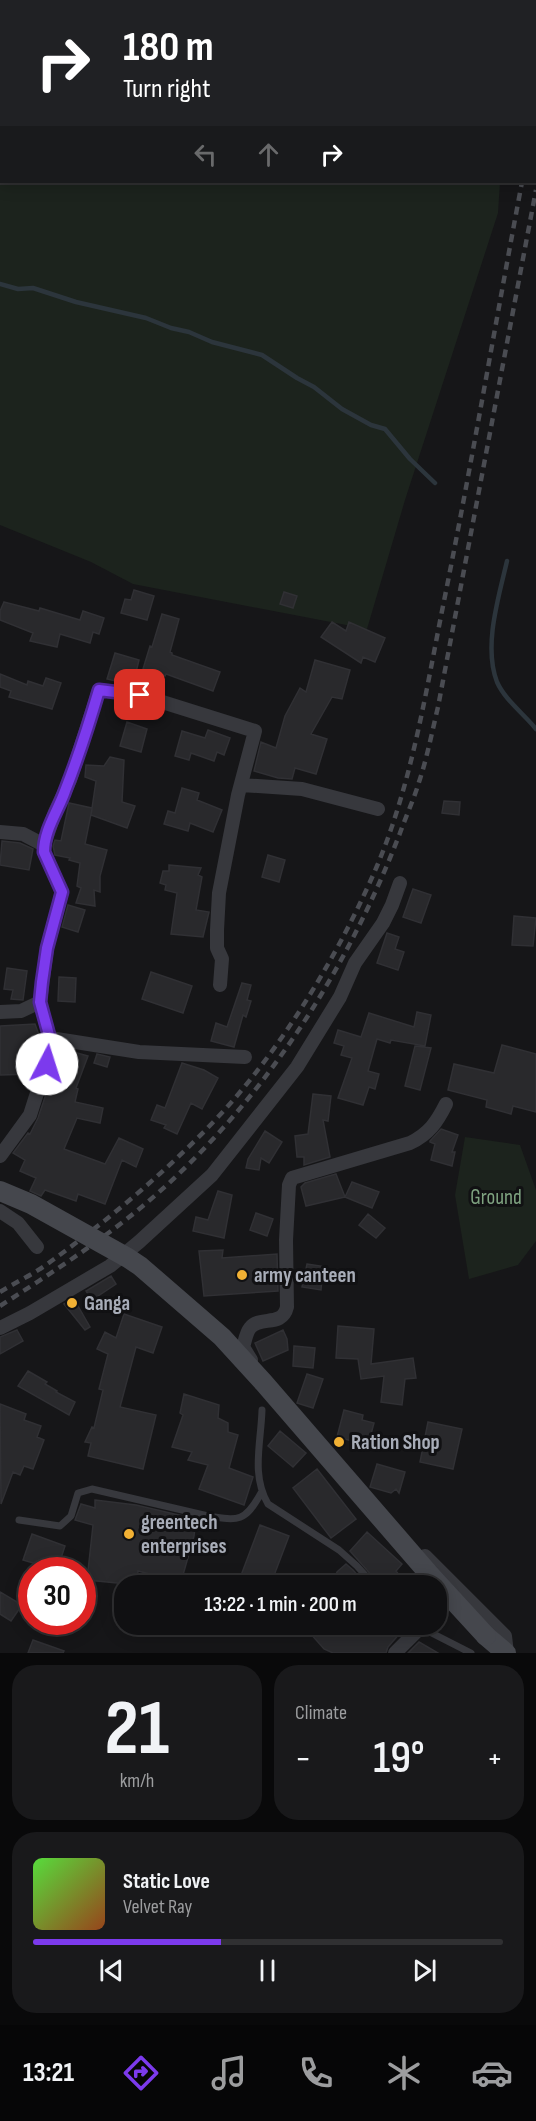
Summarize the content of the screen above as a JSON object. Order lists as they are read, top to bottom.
{
  "parks": ["Ground"],
  "places": [
    "army canteen",
    "Ganga",
    "Ration Shop",
    "greentech enterprises"
  ],
  "page": {
    "turn": ["180 m", "Turn right"],
    "limit": "30",
    "trip": "13:22 · 1 min · 200 m",
    "tile": [
      ["21", "km/h"],
      "Climate"
    ],
    "heat": ["−", "19°", "+"],
    "song": ["Static Love", "Velvet Ray"],
    "tabs": "13:21"
  }
}
